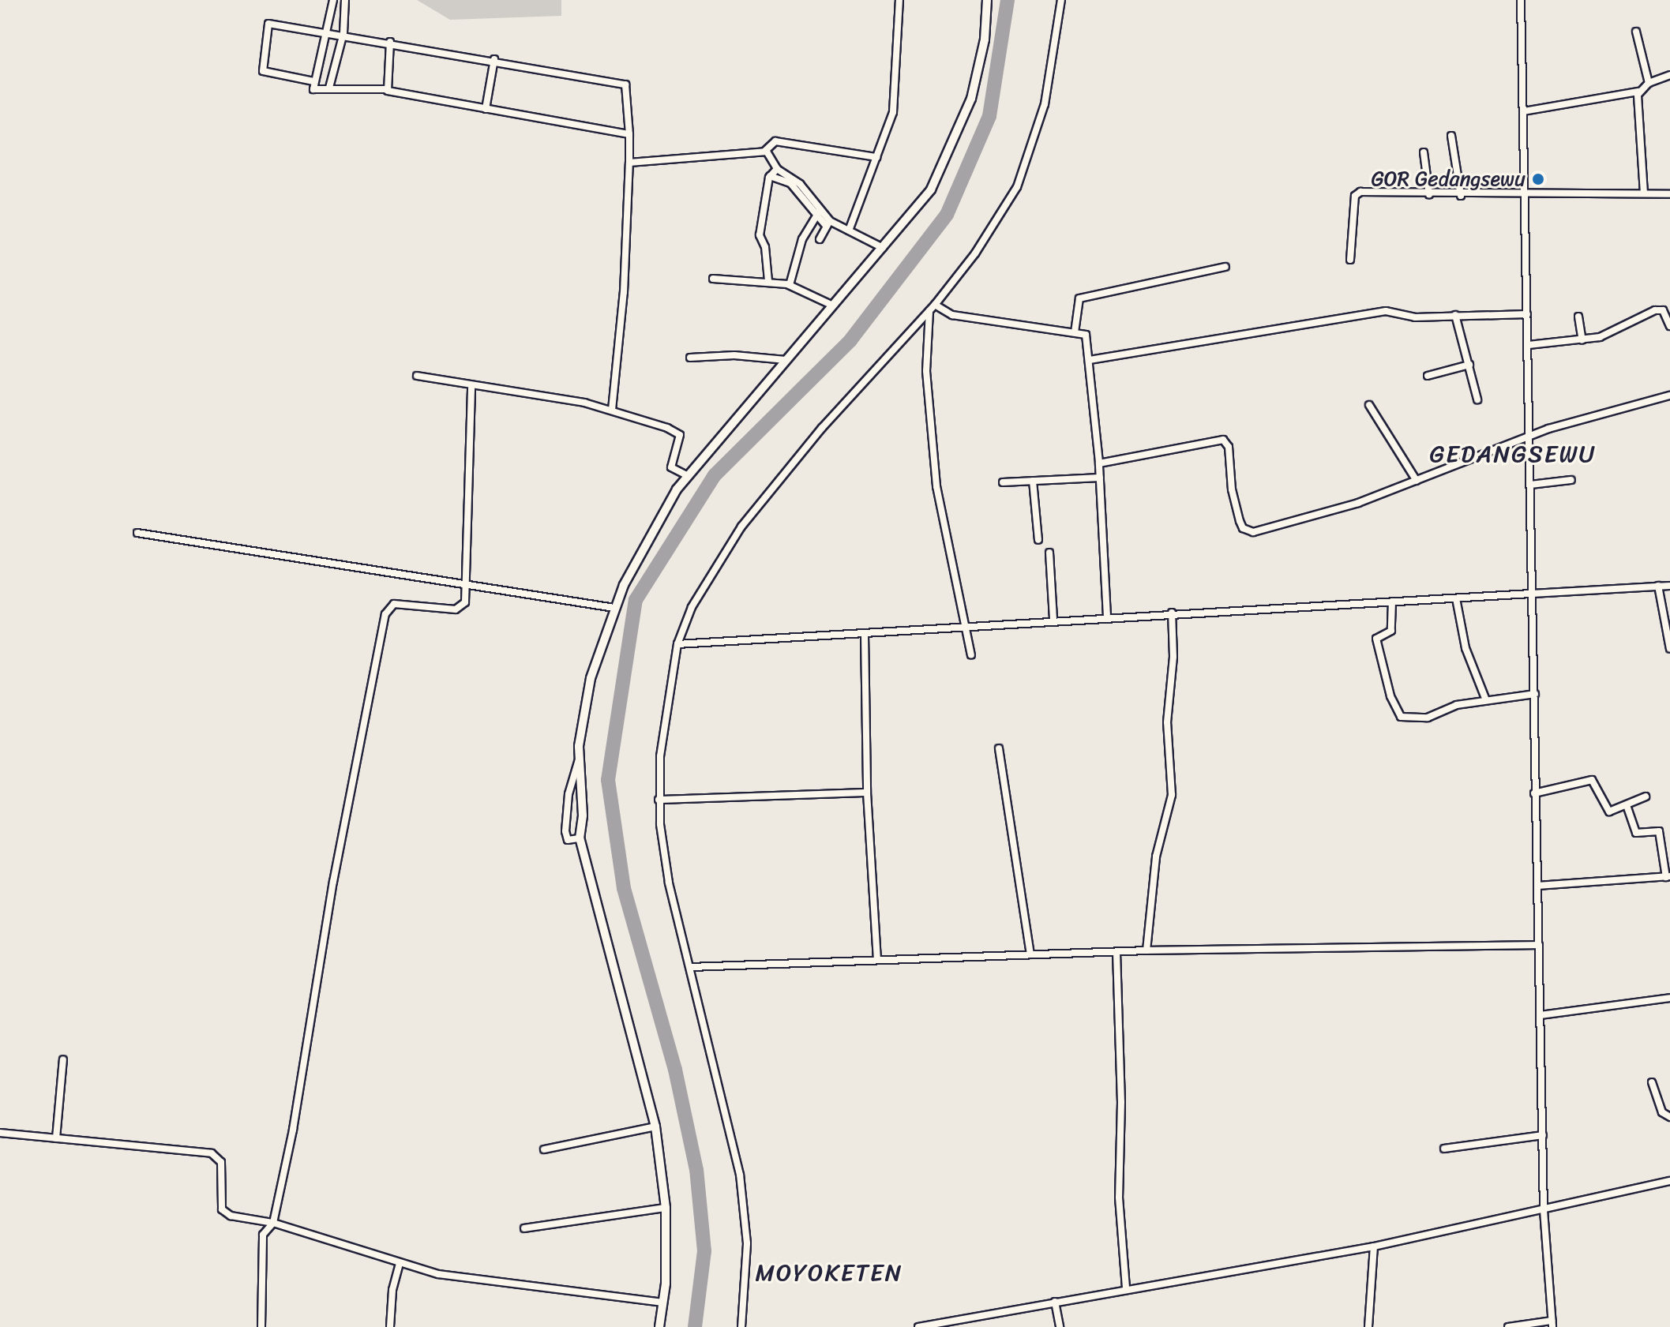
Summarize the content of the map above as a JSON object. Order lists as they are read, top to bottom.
{
  "districts": ["GEDANGSEWU", "MOYOKETEN"],
  "places": ["GOR Gedangsewu"]
}
